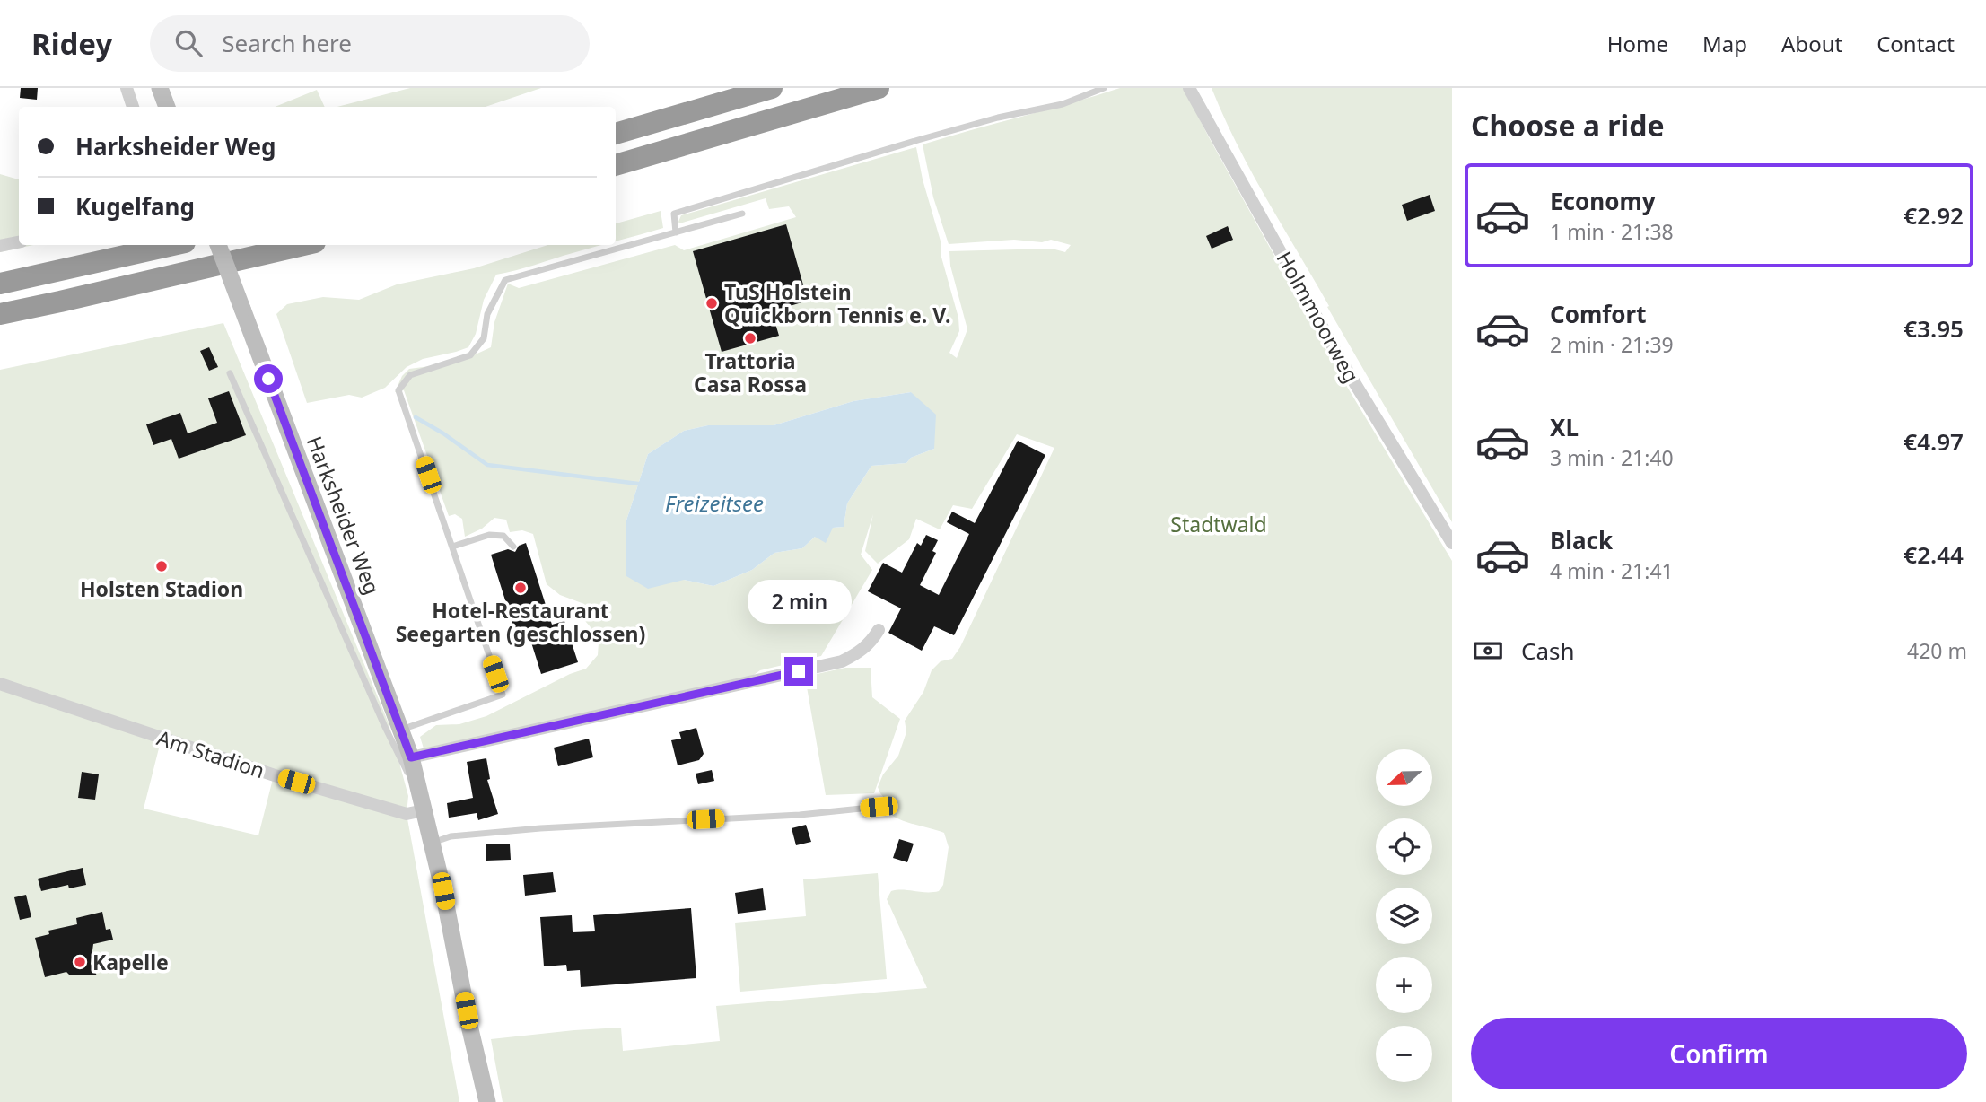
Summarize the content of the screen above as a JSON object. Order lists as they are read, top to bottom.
{
  "streets": {
    "main road": ["Harksheider Weg"],
    "street": ["Holmmoorweg", "Am Stadion"]
  },
  "crossings": [
    ["Harksheider Weg", "Am Stadion"]
  ],
  "water": ["Freizeitsee"],
  "parks": ["Stadtwald"],
  "places": [
    "TuS Holstein Quickborn Tennis e. V.",
    "Trattoria Casa Rossa",
    "Holsten Stadion",
    "Hotel-Restaurant Seegarten (geschlossen)",
    "Kapelle"
  ],
  "north": "left",
  "page": {
    "header": "Ridey",
    "search": "Search here",
    "nav": [
      "Home",
      "Map",
      "About",
      "Contact"
    ],
    "heading": "Choose a ride",
    "banner": ["Harksheider Weg", "Kugelfang"],
    "list": [
      {
        "name": "Economy",
        "note": "1 min · 21:38",
        "value": "€2.92"
      },
      {
        "name": "Comfort",
        "note": "2 min · 21:39",
        "value": "€3.95"
      },
      {
        "name": "XL",
        "note": "3 min · 21:40",
        "value": "€4.97"
      },
      {
        "name": "Black",
        "note": "4 min · 21:41",
        "value": "€2.44"
      }
    ],
    "bubble": "2 min",
    "pay": ["Cash", "420 m"],
    "map_buttons": ["+", "−"],
    "buttons": "Confirm"
  }
}
